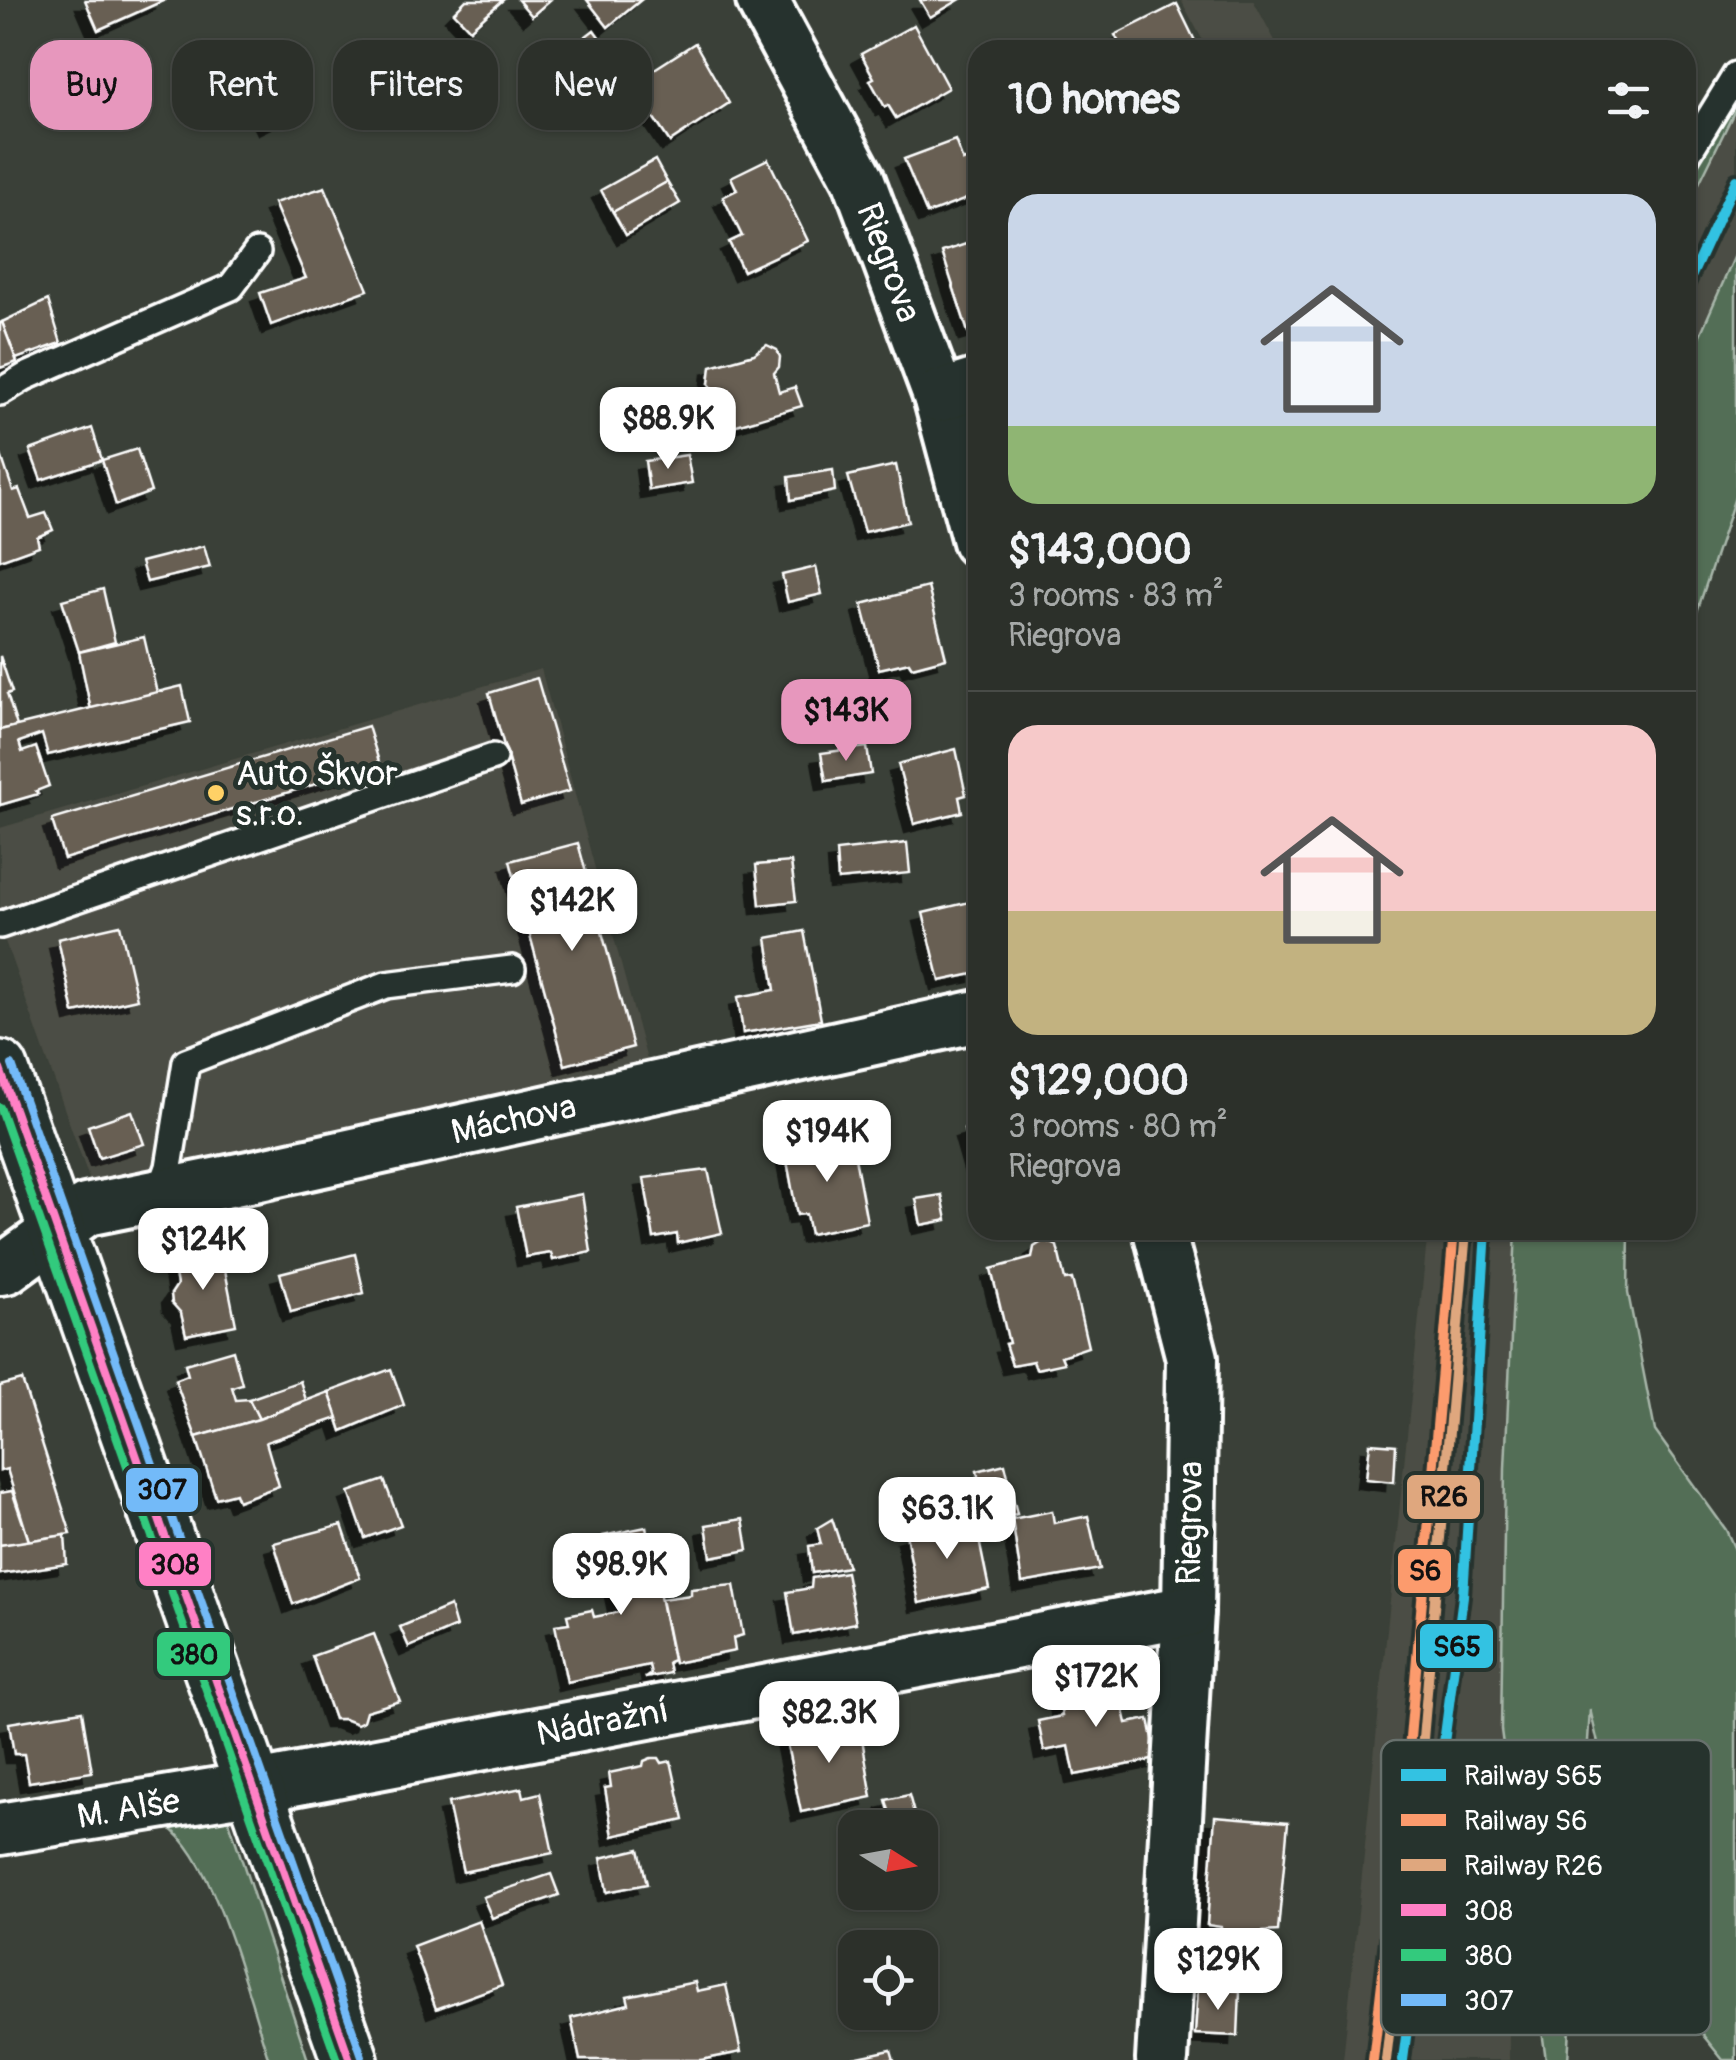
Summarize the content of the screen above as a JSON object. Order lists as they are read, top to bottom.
{
  "streets": {
    "street": [
      "Riegrova",
      "Máchova",
      "Nádražní",
      "M. Alše"
    ]
  },
  "crossings": [
    ["Riegrova", "Nádražní"],
    ["Nádražní", "M. Alše"]
  ],
  "places": ["Auto Škvor s.r.o."],
  "lines": [
    "rail line S65",
    "transit line 307",
    "transit line 308",
    "transit line 380",
    "rail line S6",
    "rail line R26"
  ],
  "legend": [
    "Railway S65",
    "Railway S6",
    "Railway R26",
    "308",
    "380",
    "307"
  ],
  "north": "right",
  "page": {
    "chip": [
      "Buy",
      "Rent",
      "Filters",
      "New"
    ],
    "heading": "10 homes",
    "list": [
      {
        "name": "$143,000",
        "note": "3 rooms · 83 m² · Riegrova"
      },
      {
        "name": "$129,000",
        "note": "3 rooms · 80 m² · Riegrova"
      }
    ],
    "price": [
      "$88.9K",
      "$143K",
      "$142K",
      "$194K",
      "$124K",
      "$63.1K",
      "$98.9K",
      "$172K",
      "$82.3K",
      "$129K"
    ]
  }
}
